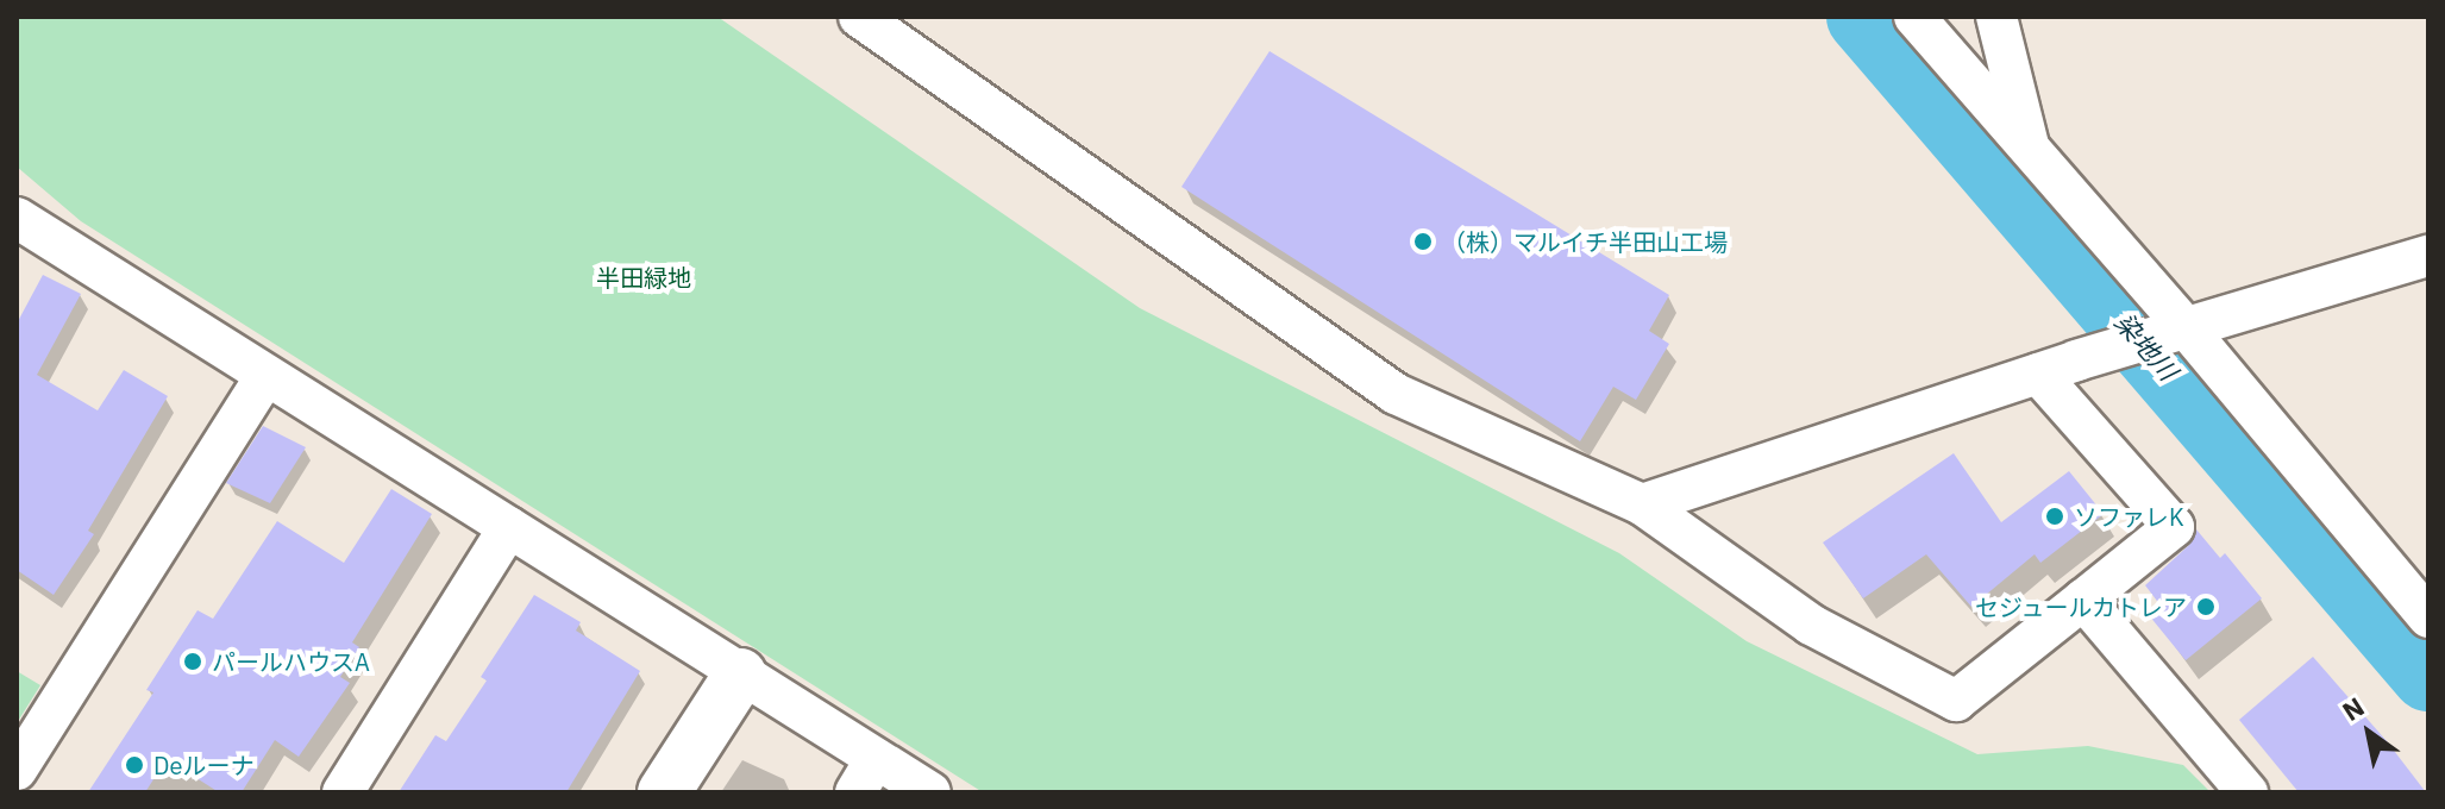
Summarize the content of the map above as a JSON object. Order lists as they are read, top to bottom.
{
  "water": ["染地川"],
  "parks": ["半田緑地"],
  "places": [
    "（株）マルイチ半田山工場",
    "ソファレK",
    "セジュールカトレア",
    "パールハウスA",
    "Deルーナ"
  ],
  "north": "top left"
}
